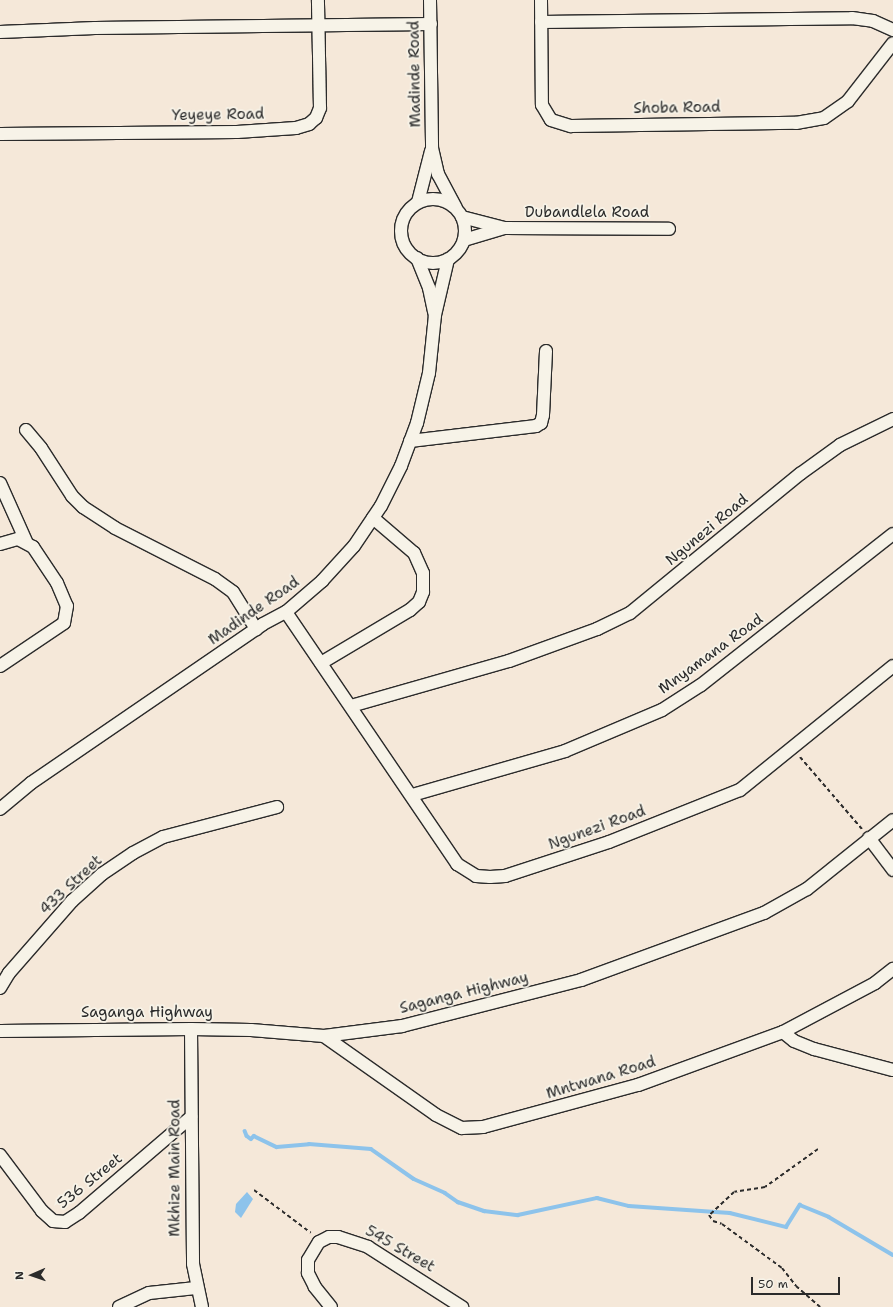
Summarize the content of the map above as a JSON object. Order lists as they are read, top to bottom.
{
  "streets": {
    "street": [
      "Madinde Road",
      "Shoba Road",
      "Yeyeye Road",
      "Dubandlela Road",
      "Ngunezi Road",
      "Mnyamana Road",
      "433 Street",
      "Saganga Highway",
      "Mntwana Road",
      "Mkhize Main Road",
      "536 Street",
      "545 Street"
    ]
  },
  "crossings": [
    ["Madinde Road", "Dubandlela Road"],
    ["Madinde Road", "Ngunezi Road"],
    ["Ngunezi Road", "Mnyamana Road"],
    ["Saganga Highway", "Mntwana Road"],
    ["Saganga Highway", "Mkhize Main Road"],
    ["Mkhize Main Road", "536 Street"]
  ],
  "scale_bar": "50 m",
  "north": "left"
}
